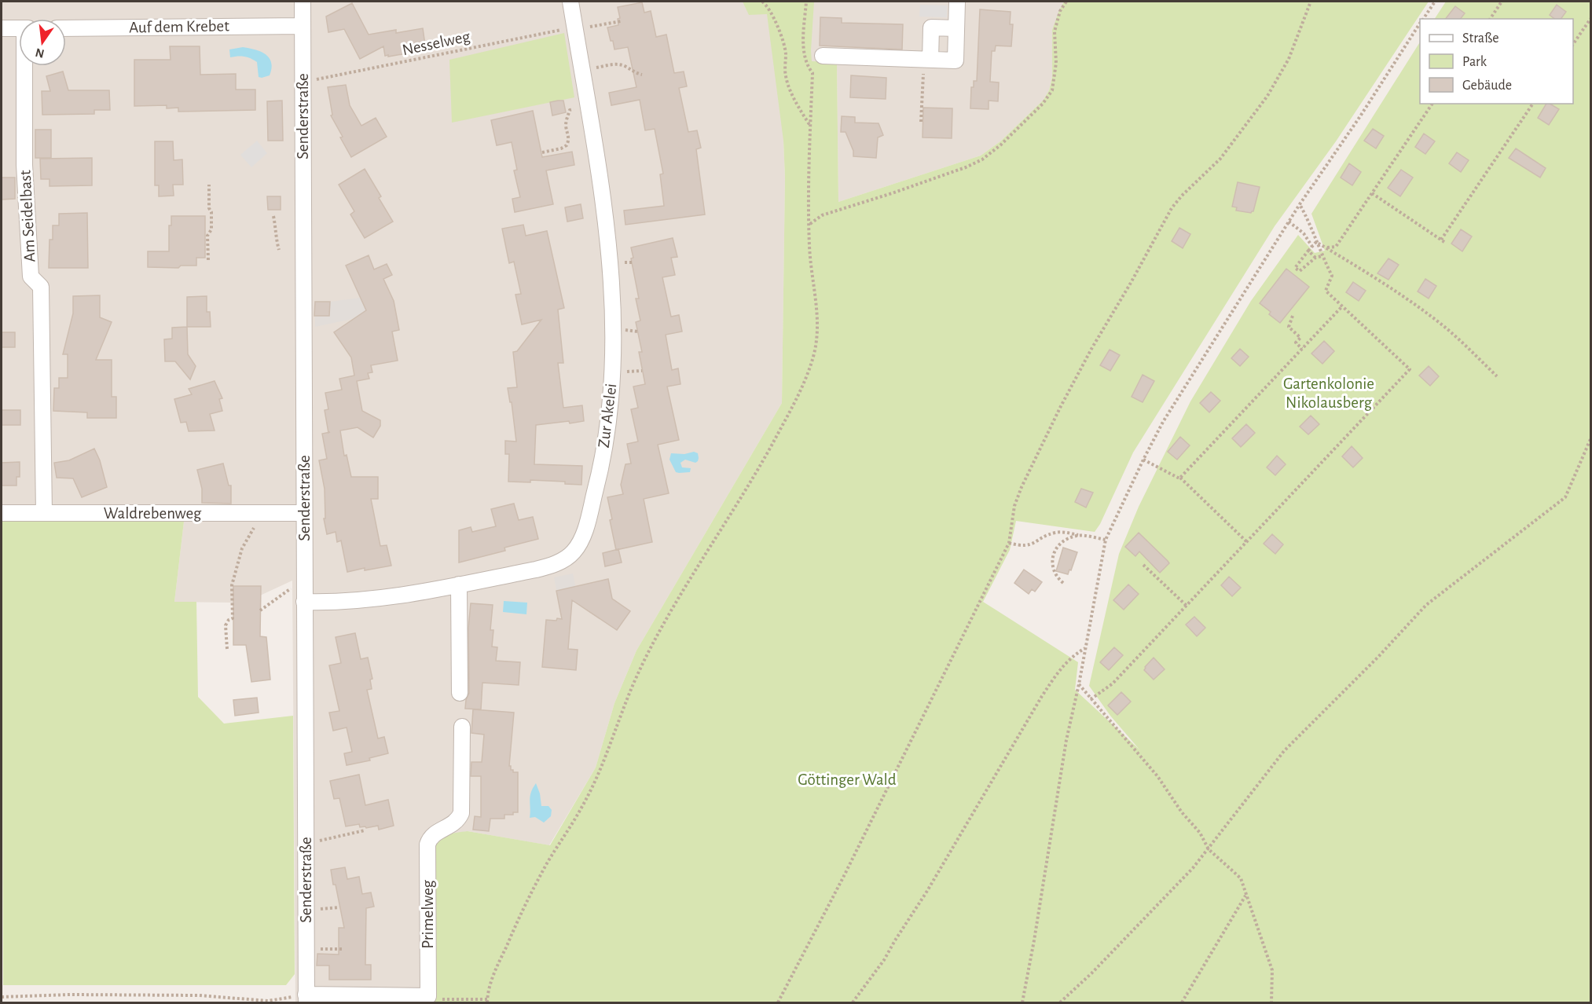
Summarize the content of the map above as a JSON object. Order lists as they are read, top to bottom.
{
  "streets": {
    "street": [
      "Auf dem Krebet",
      "Senderstraße",
      "Am Seidelbast",
      "Zur Akelei",
      "Waldrebenweg",
      "Primelweg"
    ],
    "path": ["Nesselweg"]
  },
  "crossings": [
    ["Auf dem Krebet", "Senderstraße"],
    ["Nesselweg", "Senderstraße"],
    ["Nesselweg", "Zur Akelei"],
    ["Senderstraße", "Zur Akelei"],
    ["Senderstraße", "Waldrebenweg"],
    ["Am Seidelbast", "Waldrebenweg"]
  ],
  "parks": ["Gartenkolonie Nikolausberg", "Göttinger Wald"],
  "legend": ["Straße", "Park", "Gebäude"],
  "north": "bottom"
}
